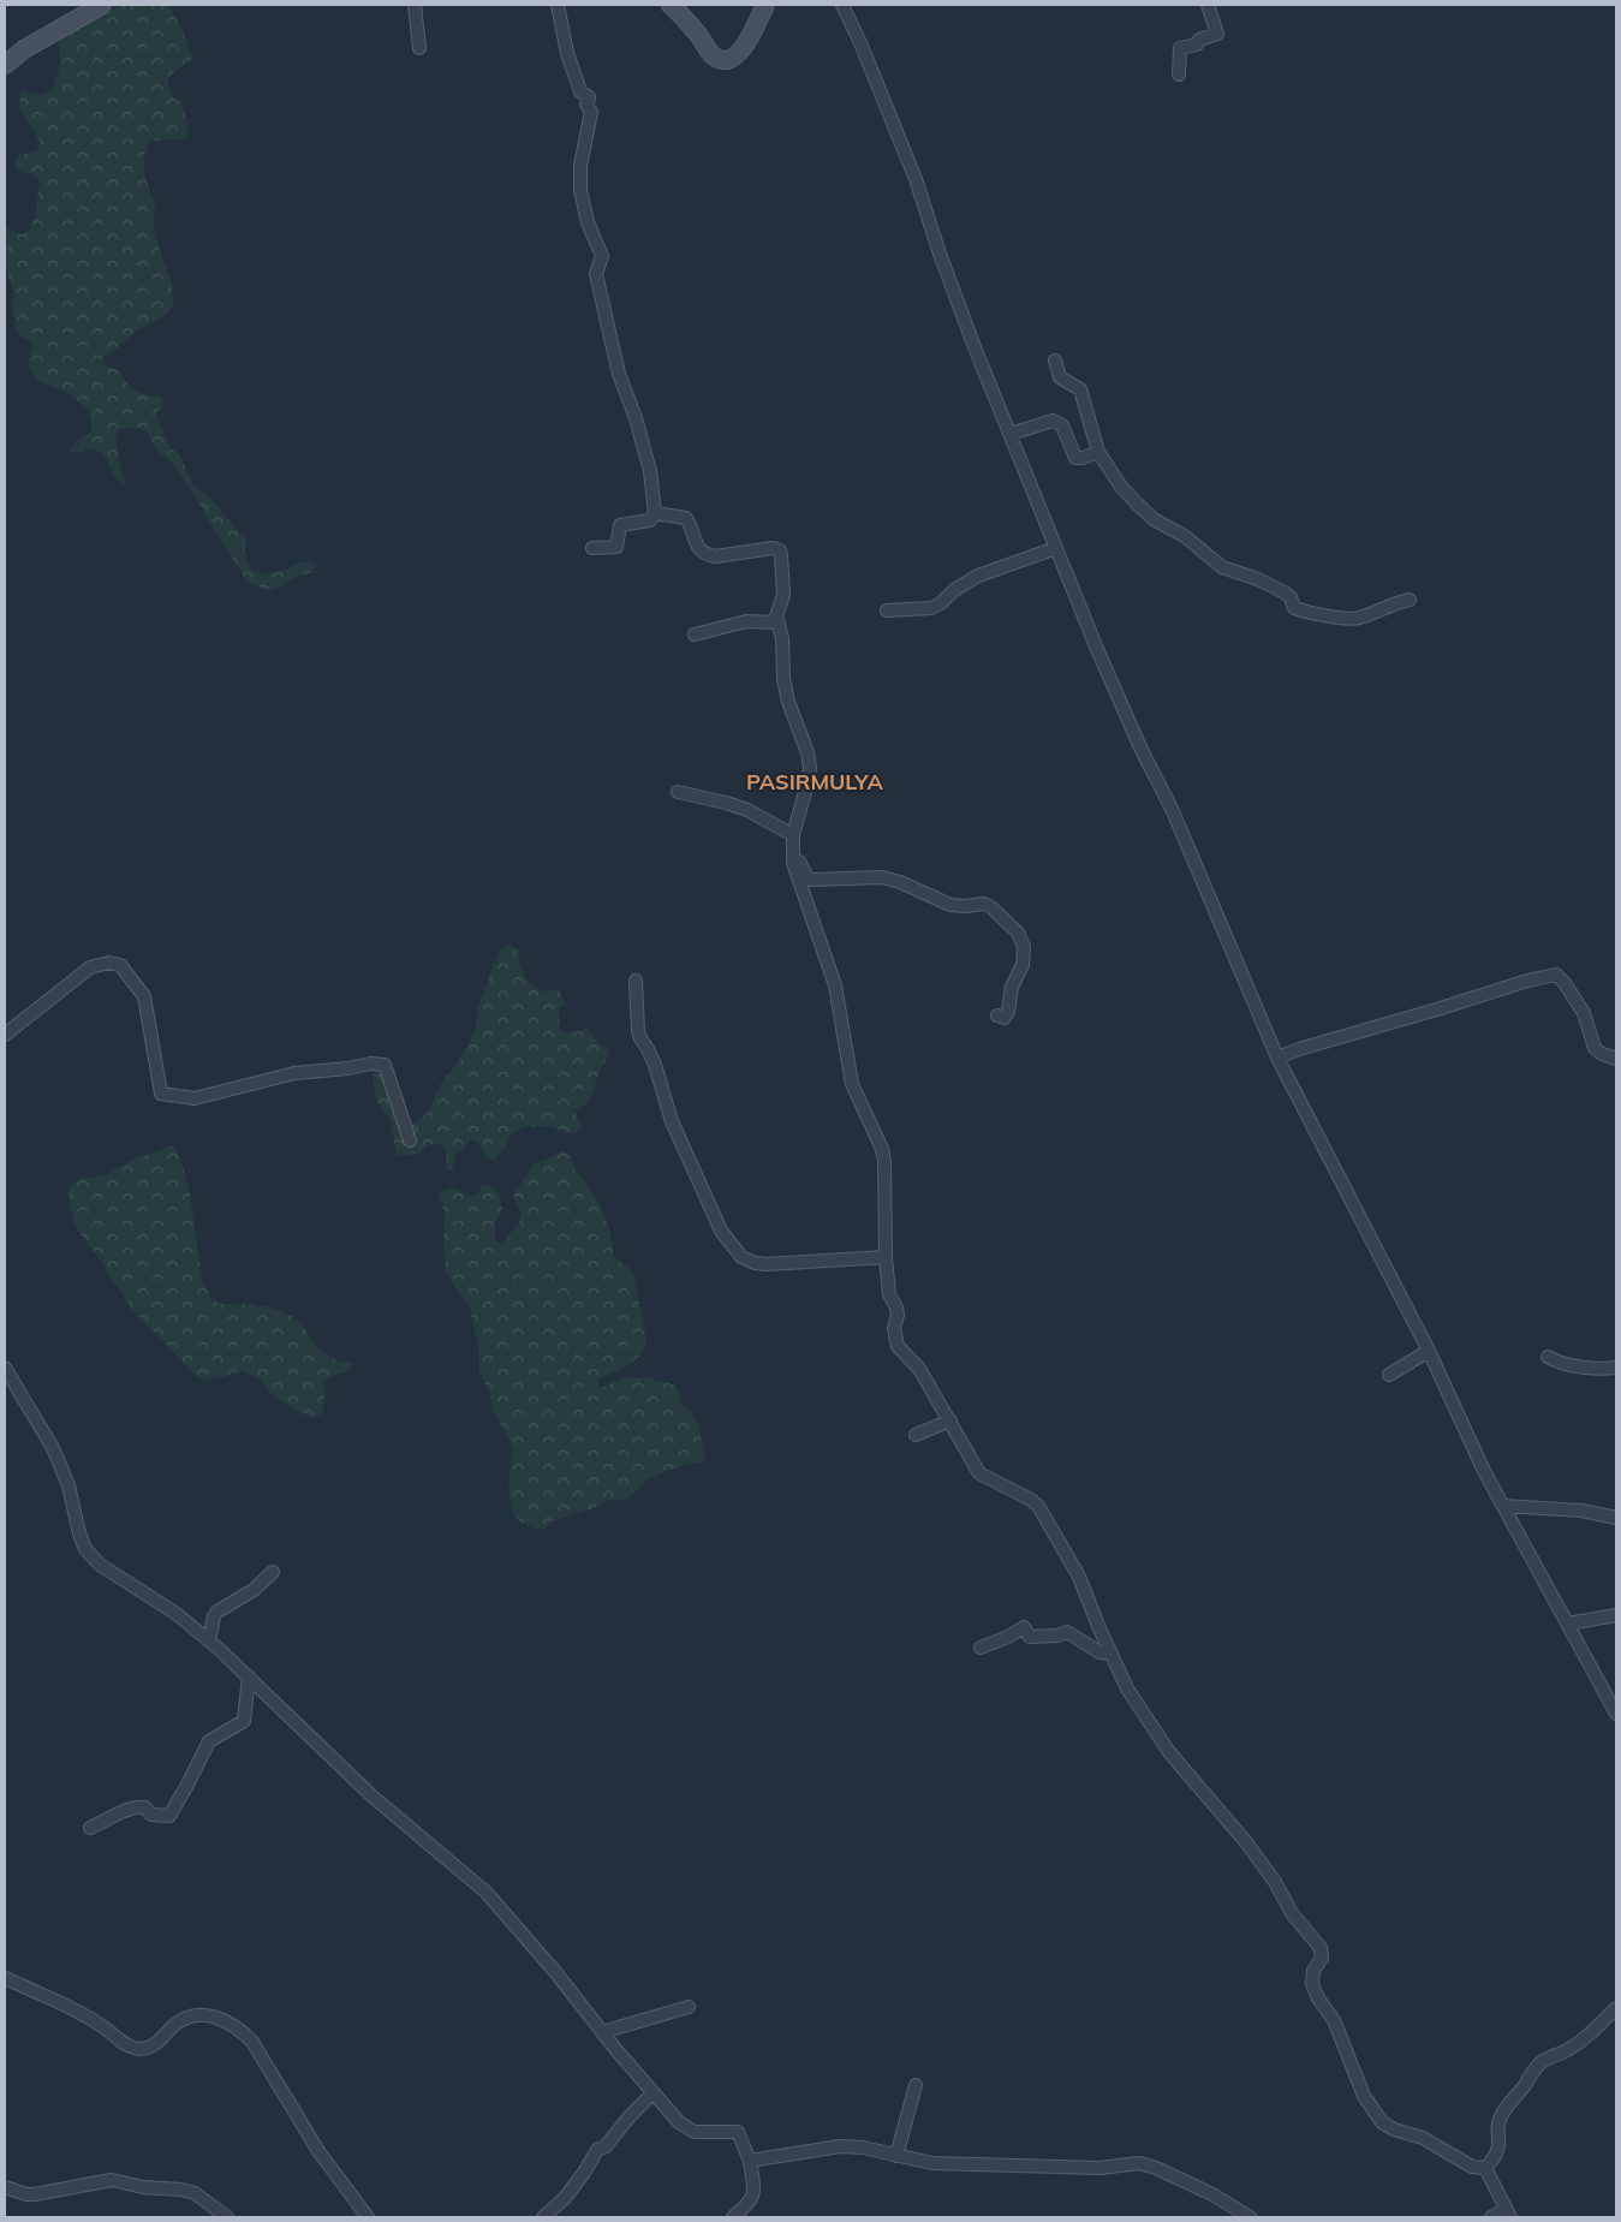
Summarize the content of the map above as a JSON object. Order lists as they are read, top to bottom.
{
  "districts": ["PASIRMULYA"]
}
